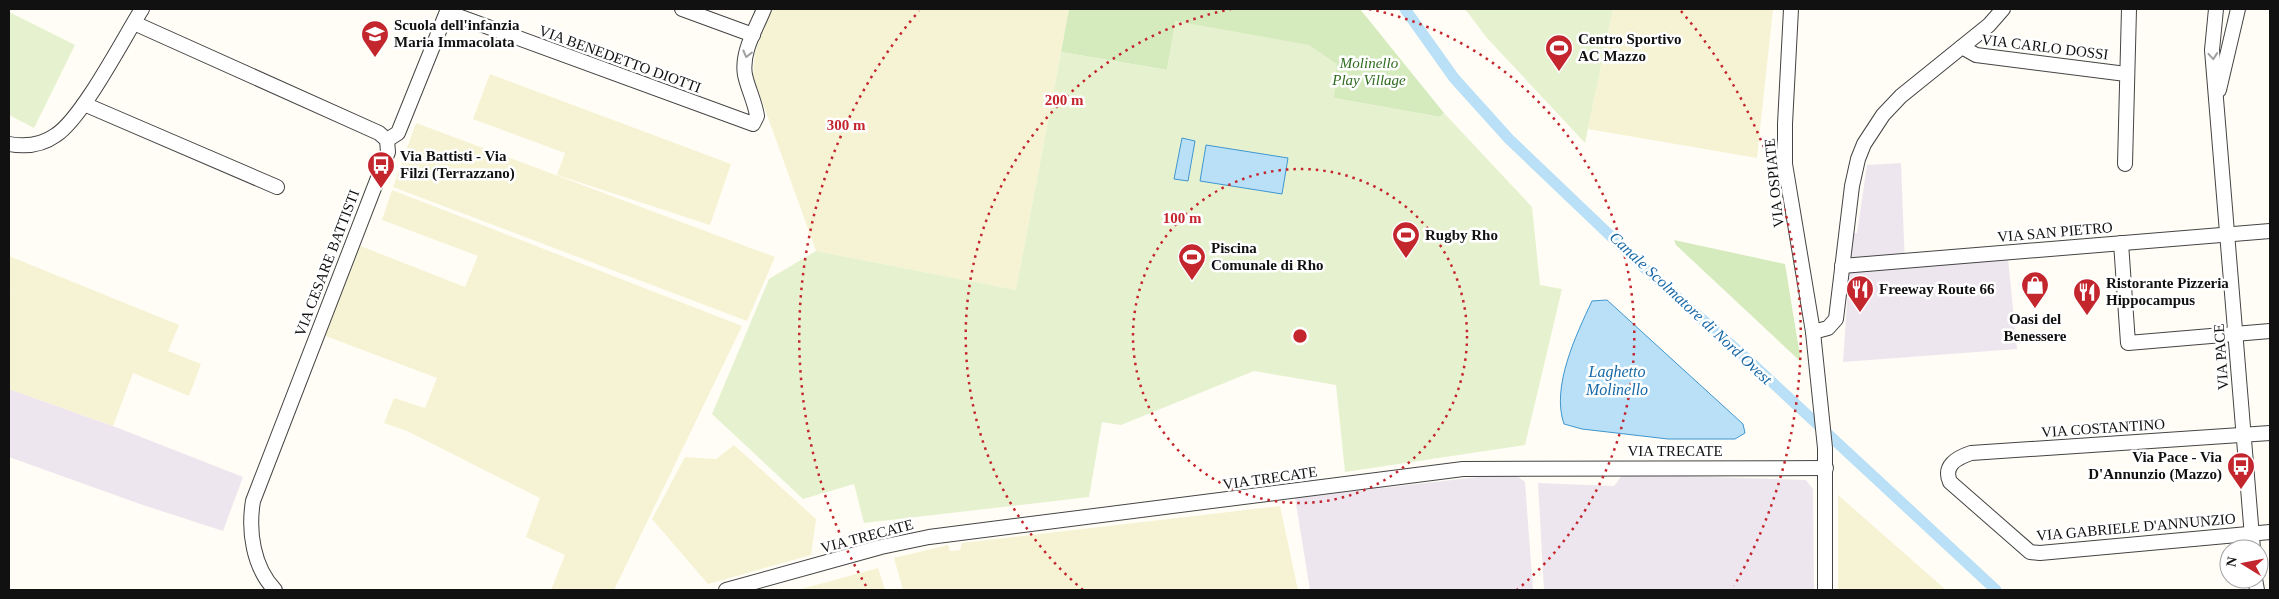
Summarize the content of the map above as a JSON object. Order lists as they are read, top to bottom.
{
  "streets": {
    "street": [
      "VIA CARLO DOSSI",
      "VIA BENEDETTO DIOTTI",
      "VIA OSPIATE",
      "VIA SAN PIETRO",
      "VIA CESARE BATTISTI",
      "VIA PACE",
      "VIA COSTANTINO",
      "VIA TRECATE",
      "VIA GABRIELE D'ANNUNZIO"
    ]
  },
  "crossings": [
    ["VIA OSPIATE", "VIA TRECATE"],
    ["VIA SAN PIETRO", "VIA PACE"],
    ["VIA PACE", "VIA COSTANTINO"],
    ["VIA PACE", "VIA GABRIELE D'ANNUNZIO"],
    ["VIA COSTANTINO", "VIA GABRIELE D'ANNUNZIO"]
  ],
  "water": ["Canale Scolmatore di Nord Ovest", "Laghetto Molinello"],
  "parks": ["Molinello Play Village"],
  "places": {
    "school or university": ["Scuola dell'infanzia Maria Immacolata"],
    "sports": ["Centro Sportivo AC Mazzo", "Rugby Rho", "Piscina Comunale di Rho"],
    "bus stop": ["Via Battisti - Via Filzi (Terrazzano)", "Via Pace - Via D'Annunzio (Mazzo)"],
    "shop": ["Oasi del Benessere"],
    "restaurant": ["Freeway Route 66", "Ristorante Pizzeria Hippocampus"]
  },
  "north": "left",
  "rings": ["200 m", "300 m", "100 m"]
}
